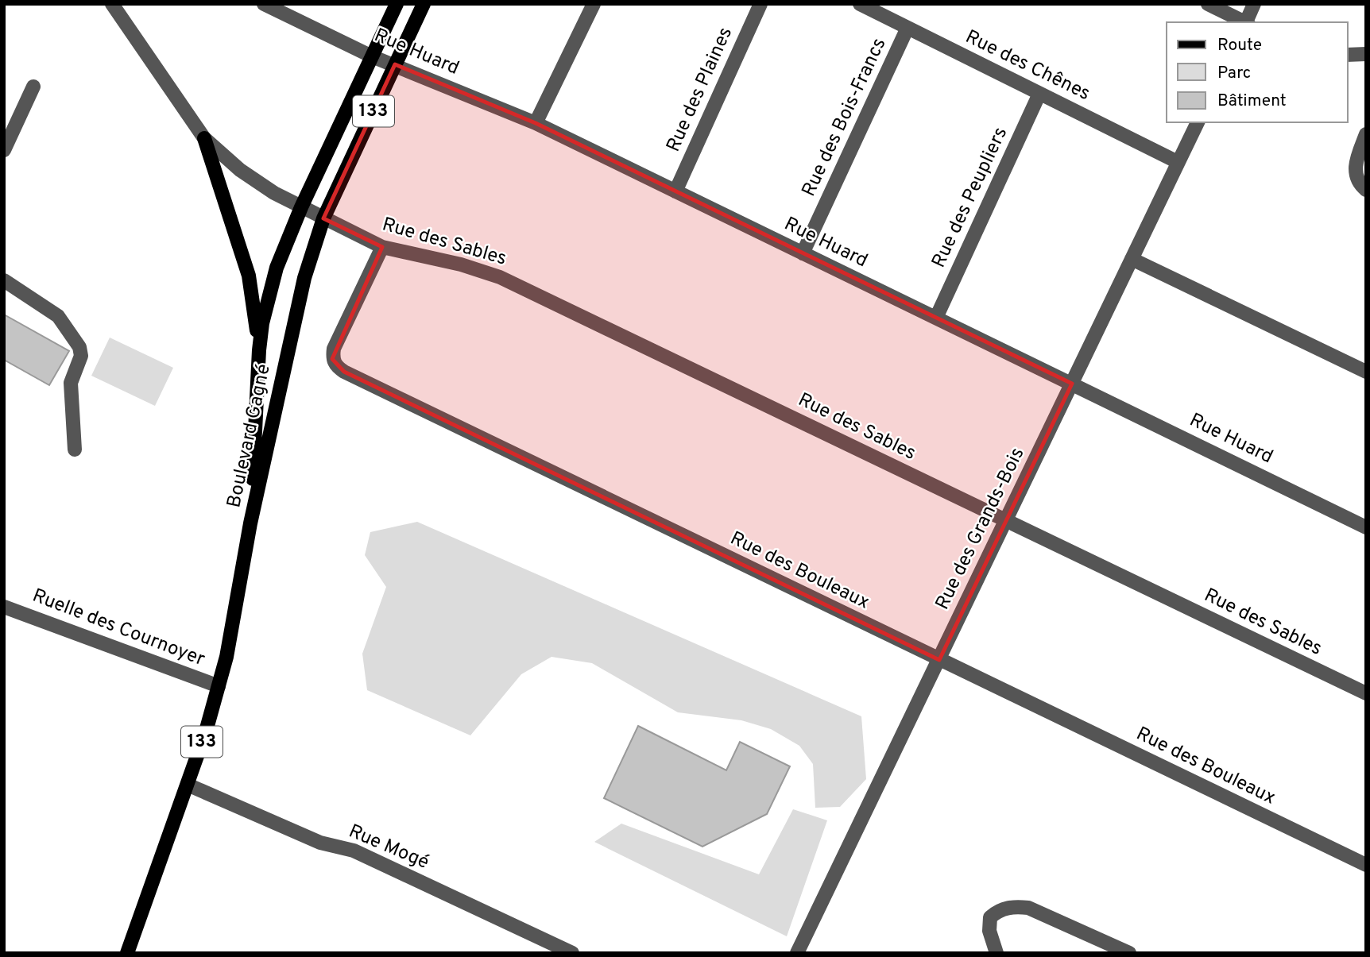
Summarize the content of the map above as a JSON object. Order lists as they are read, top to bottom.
{
  "streets": {
    "main road": ["133", "Boulevard Gagné"],
    "street": [
      "Rue Huard",
      "Rue des Chênes",
      "Rue des Plaines",
      "Rue des Bois-Francs",
      "Rue des Peupliers",
      "Rue des Sables",
      "Rue des Grands-Bois",
      "Rue des Bouleaux",
      "Ruelle des Cournoyer",
      "Rue Mogé"
    ]
  },
  "crossings": [
    ["Rue Huard", "Rue des Plaines"],
    ["Rue Huard", "Rue des Bois-Francs"],
    ["Rue Huard", "Rue des Peupliers"],
    ["Rue Huard", "Boulevard Gagné"],
    ["Rue Huard", "Rue des Grands-Bois"],
    ["Rue des Chênes", "Rue des Bois-Francs"],
    ["Rue des Chênes", "Rue des Peupliers"],
    ["Rue des Chênes", "Rue des Grands-Bois"],
    ["133", "Boulevard Gagné"],
    ["133", "Ruelle des Cournoyer"],
    ["133", "Rue Mogé"],
    ["Rue des Sables", "Boulevard Gagné"],
    ["Rue des Sables", "Rue des Grands-Bois"],
    ["Rue des Sables", "Rue des Bouleaux"],
    ["Rue des Grands-Bois", "Rue des Bouleaux"]
  ],
  "legend": ["Route", "Parc", "Bâtiment"]
}
